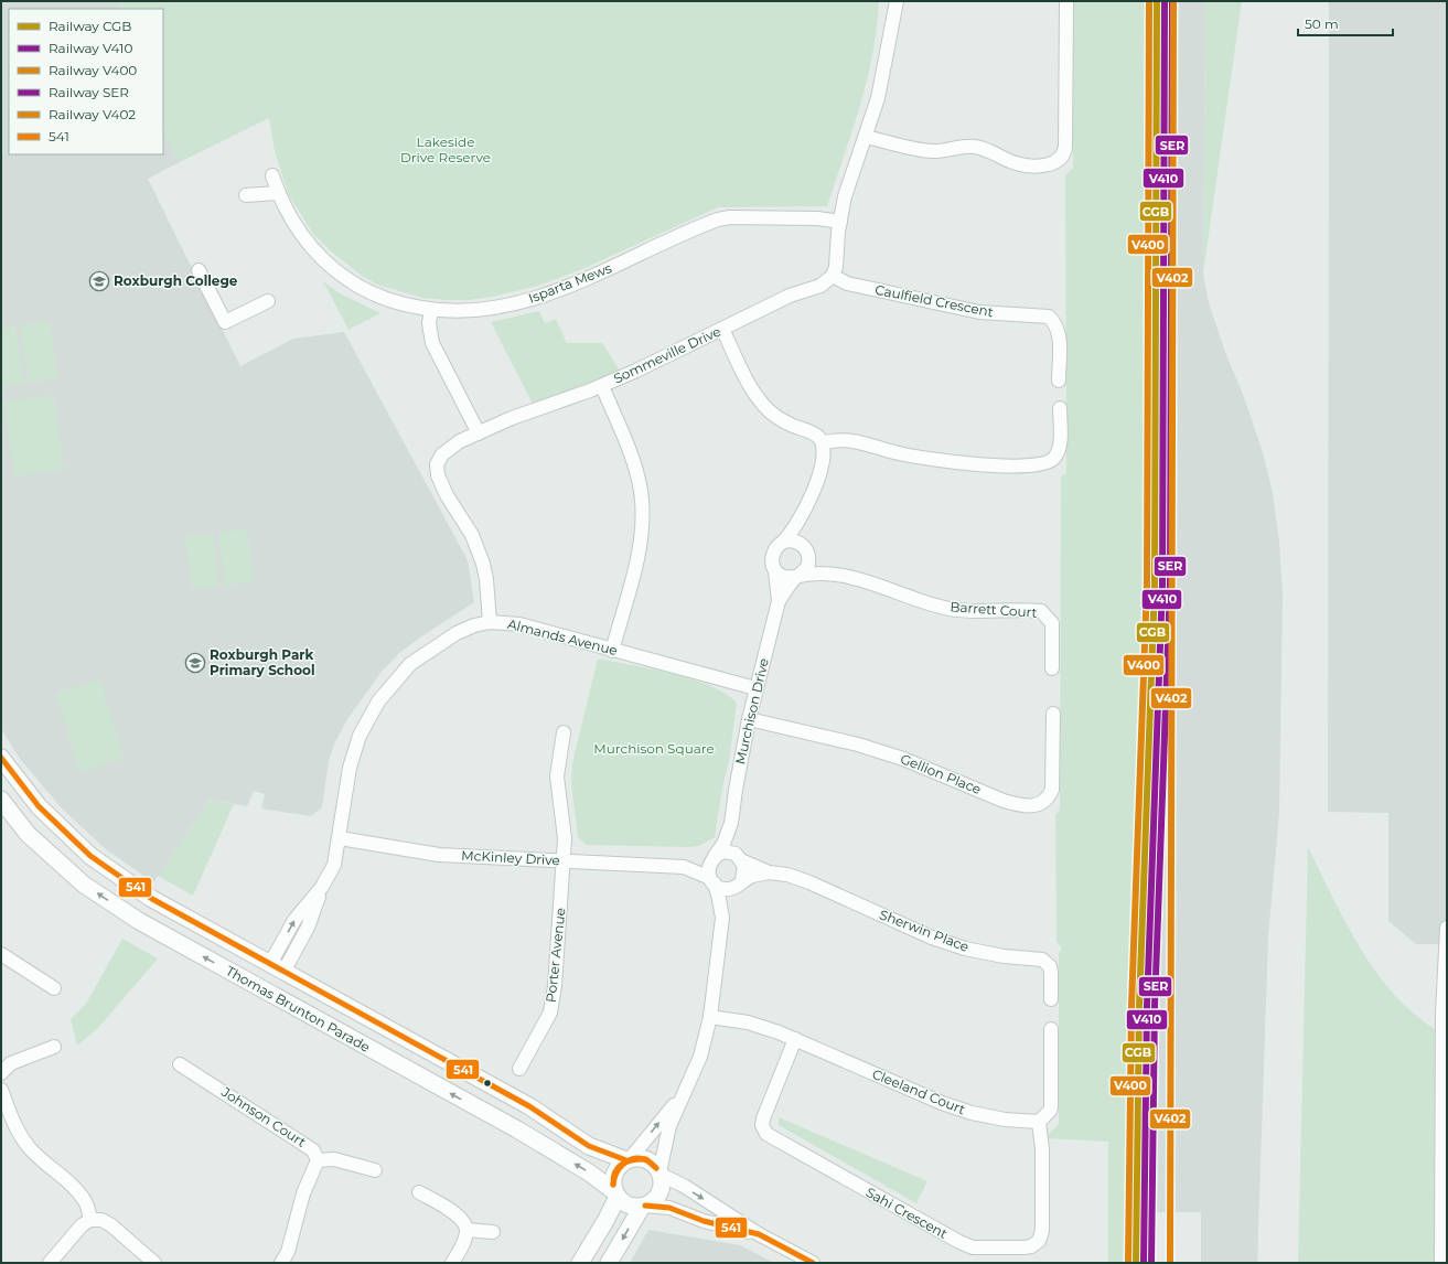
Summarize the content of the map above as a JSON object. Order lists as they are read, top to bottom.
{
  "streets": {
    "street": [
      "Isparta Mews",
      "Caulfield Crescent",
      "Sommeville Drive",
      "Barrett Court",
      "Almands Avenue",
      "Murchison Drive",
      "Gellion Place",
      "McKinley Drive",
      "Sherwin Place",
      "Porter Avenue",
      "Thomas Brunton Parade",
      "Cleeland Court",
      "Johnson Court",
      "Sahi Crescent"
    ]
  },
  "crossings": [
    ["Caulfield Crescent", "Sommeville Drive"],
    ["Sommeville Drive", "Almands Avenue"],
    ["Barrett Court", "Murchison Drive"],
    ["Almands Avenue", "Murchison Drive"],
    ["Almands Avenue", "McKinley Drive"],
    ["Almands Avenue", "Thomas Brunton Parade"],
    ["Murchison Drive", "Gellion Place"],
    ["Murchison Drive", "McKinley Drive"],
    ["Murchison Drive", "Sherwin Place"],
    ["McKinley Drive", "Sherwin Place"],
    ["McKinley Drive", "Porter Avenue"],
    ["Cleeland Court", "Sahi Crescent"]
  ],
  "parks": ["Lakeside Drive Reserve", "Murchison Square"],
  "places": {
    "school or university": ["Roxburgh College", "Roxburgh Park Primary School"]
  },
  "lines": [
    "rail line CGB",
    "rail line V410",
    "rail line V400",
    "rail line SER",
    "rail line V402",
    "transit line 541"
  ],
  "legend": [
    "Railway CGB",
    "Railway V410",
    "Railway V400",
    "Railway SER",
    "Railway V402",
    "541"
  ],
  "scale_bar": "50 m"
}
